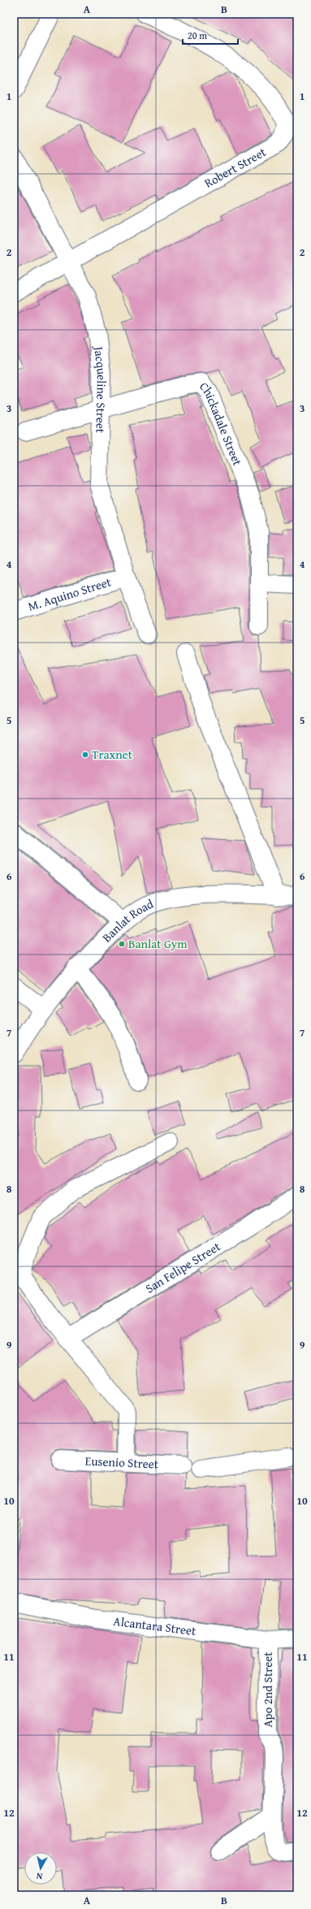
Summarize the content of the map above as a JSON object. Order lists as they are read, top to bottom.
{
  "streets": {
    "street": [
      "Robert Street",
      "Jacqueline Street",
      "Chickadale Street",
      "M. Aquino Street",
      "Banlat Road",
      "San Felipe Street",
      "Eusenio Street",
      "Alcantara Street",
      "Apo 2nd Street"
    ]
  },
  "crossings": [
    ["Robert Street", "Jacqueline Street"],
    ["Jacqueline Street", "Chickadale Street"],
    ["Jacqueline Street", "M. Aquino Street"],
    ["Alcantara Street", "Apo 2nd Street"]
  ],
  "places": ["Traxnet", "Banlat Gym"],
  "scale_bar": "20 m",
  "north": "bottom",
  "grid": {
    "columns": ["A", "B"],
    "rows": [
      "1",
      "2",
      "3",
      "4",
      "5",
      "6",
      "7",
      "8",
      "9",
      "10",
      "11",
      "12"
    ]
  }
}
